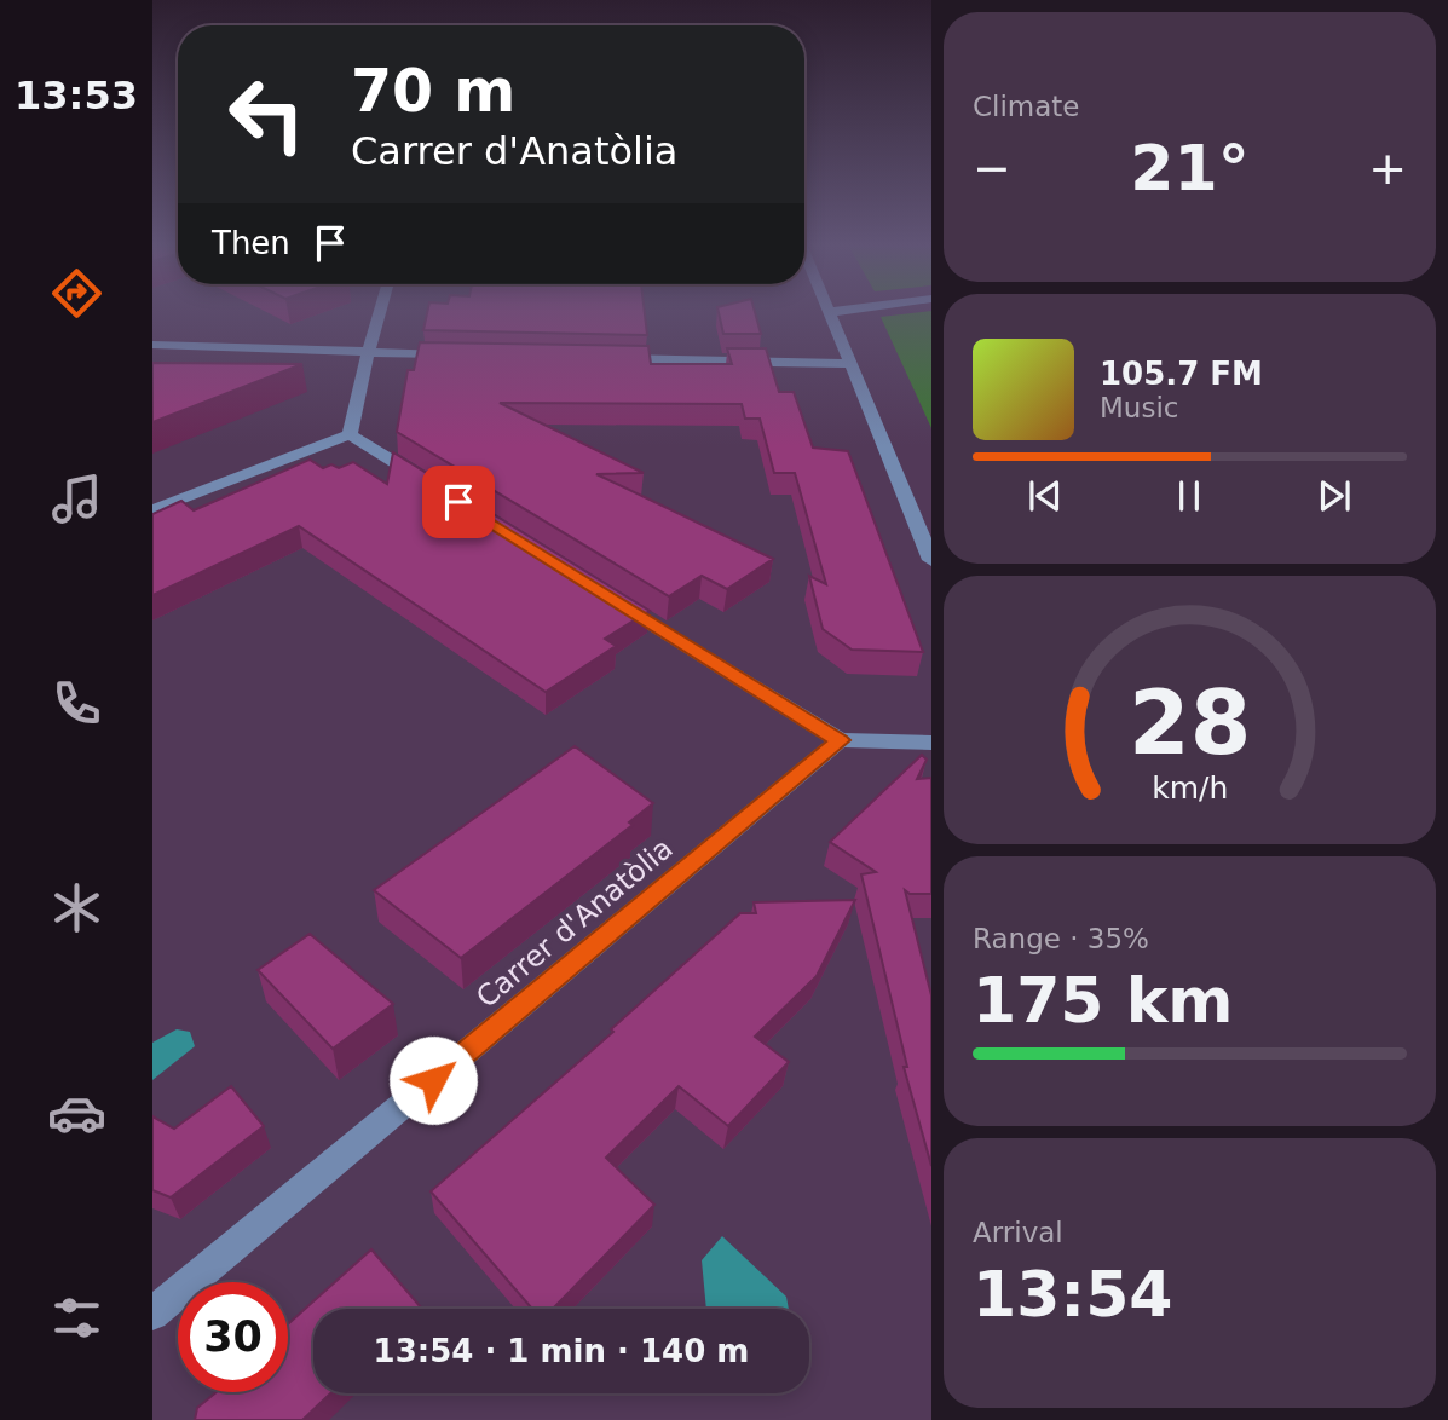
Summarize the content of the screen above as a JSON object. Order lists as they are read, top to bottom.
{
  "streets": {
    "street": ["Carrer d'Anatòlia"]
  },
  "page": {
    "tabs": "13:53",
    "tile": [
      "Climate",
      ["Range · 35%", "175 km"],
      ["Arrival", "13:54"]
    ],
    "turn": ["70 m", "Carrer d'Anatòlia"],
    "heat": ["−", "21°", "+"],
    "then": "Then",
    "song": ["105.7 FM", "Music"],
    "limit": "30",
    "trip": "13:54 · 1 min · 140 m",
    "gauge": ["28", "km/h"]
  }
}
